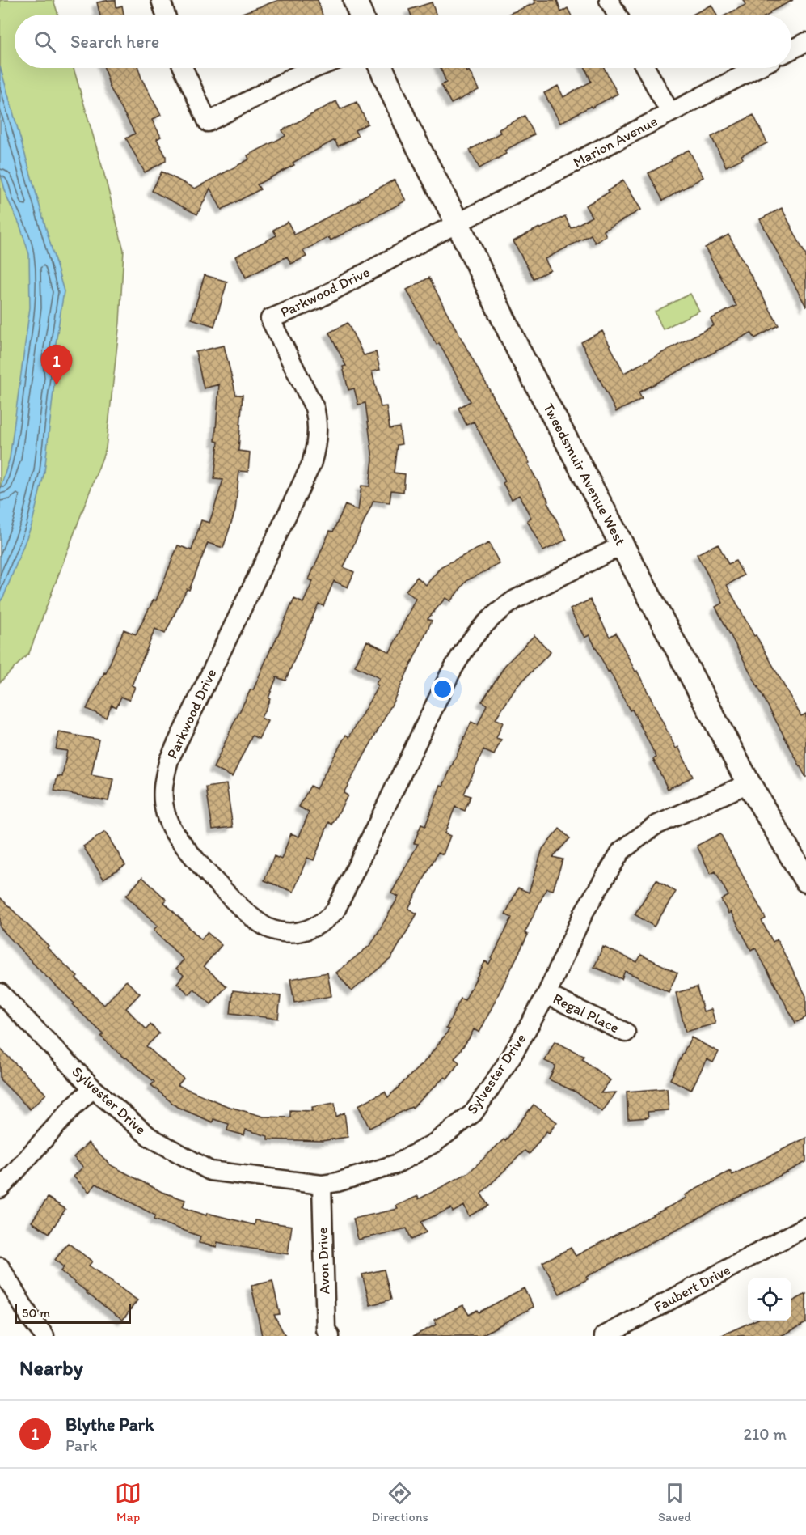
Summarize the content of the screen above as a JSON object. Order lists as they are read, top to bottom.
{
  "streets": {
    "street": [
      "Marion Avenue",
      "Parkwood Drive",
      "Tweedsmuir Avenue West",
      "Regal Place",
      "Sylvester Drive",
      "Avon Drive",
      "Faubert Drive"
    ]
  },
  "crossings": [
    ["Marion Avenue", "Parkwood Drive"],
    ["Marion Avenue", "Tweedsmuir Avenue West"],
    ["Parkwood Drive", "Tweedsmuir Avenue West"],
    ["Tweedsmuir Avenue West", "Sylvester Drive"],
    ["Regal Place", "Sylvester Drive"],
    ["Sylvester Drive", "Avon Drive"]
  ],
  "scale_bar": "50 m",
  "page": {
    "search": "Search here",
    "pins": "1",
    "scale": "50 m",
    "heading": "Nearby",
    "list": [
      {
        "mark": "1",
        "name": "Blythe Park",
        "note": "Park",
        "value": "210 m"
      }
    ],
    "nav": ["Map", "Directions", "Saved"]
  }
}
